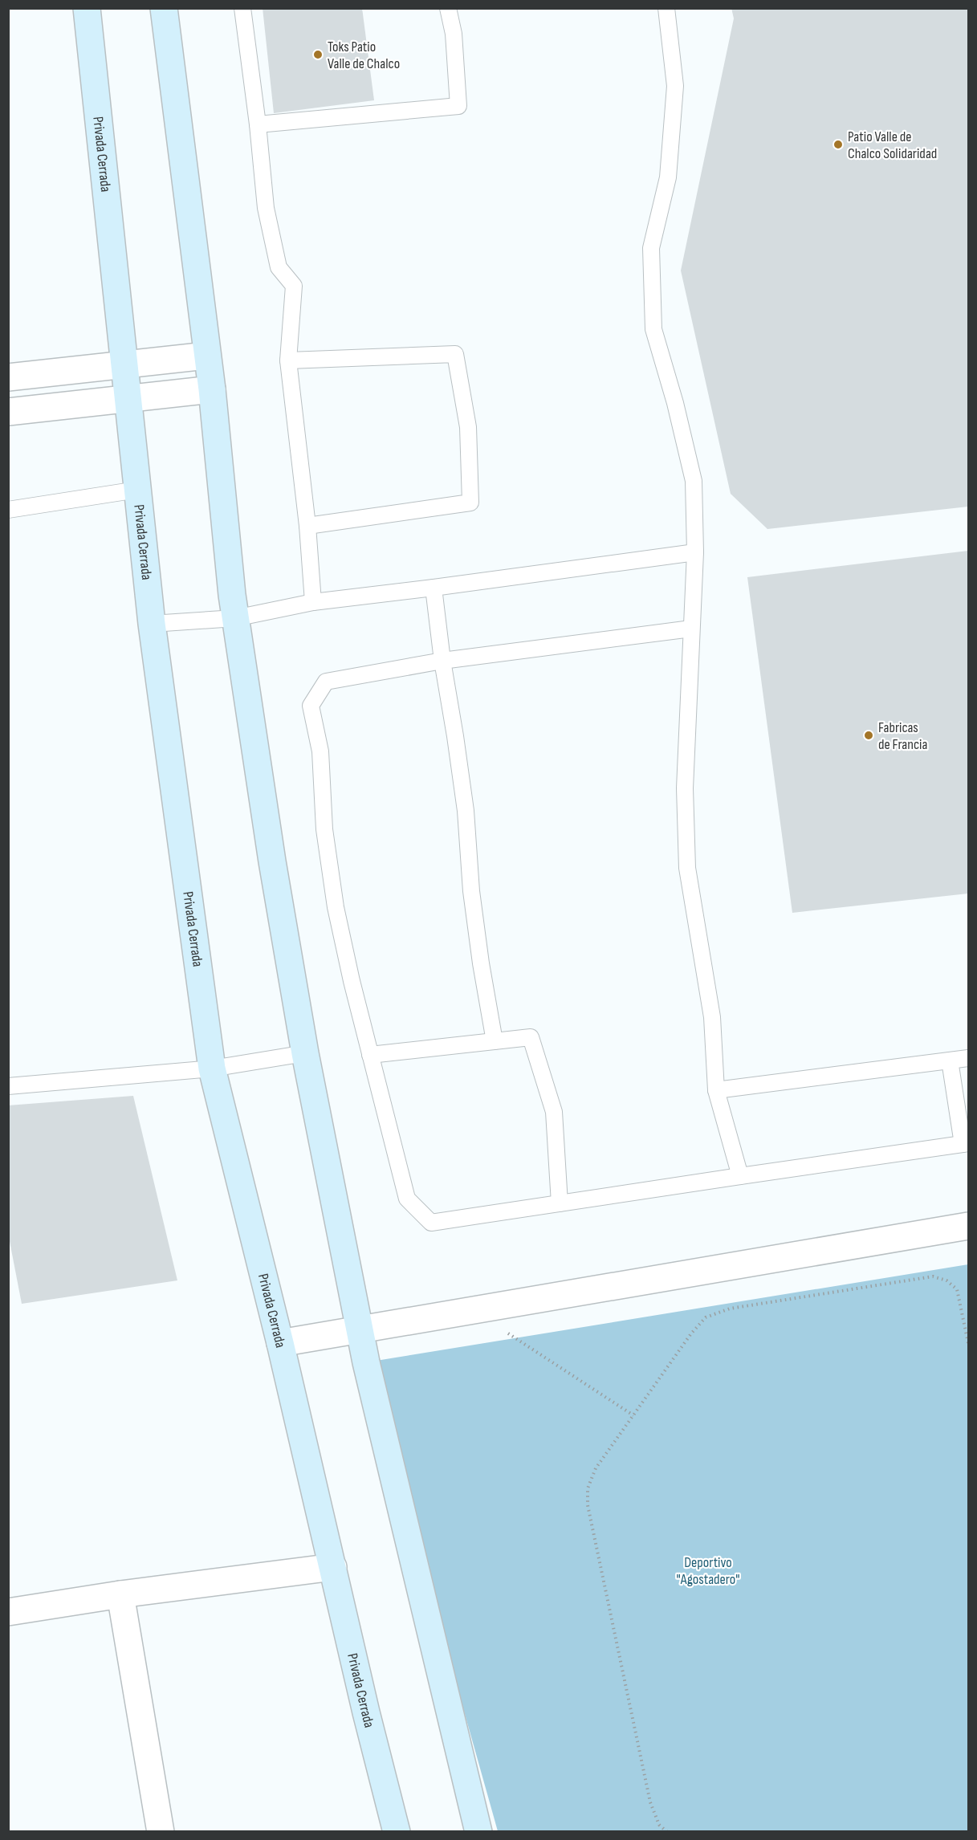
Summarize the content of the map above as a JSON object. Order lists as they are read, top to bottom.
{
  "streets": {
    "street": ["Privada Cerrada"]
  },
  "parks": ["Deportivo \"Agostadero\""],
  "places": ["Toks Patio Valle de Chalco", "Patio Valle de Chalco Solidaridad", "Fabricas de Francia"]
}
